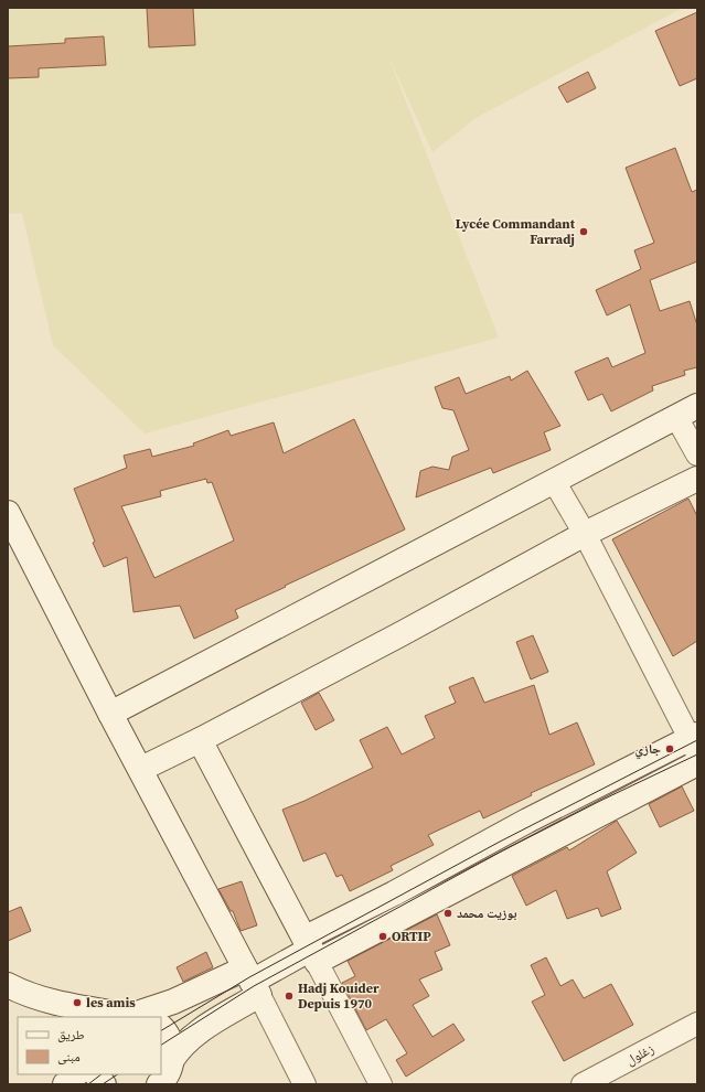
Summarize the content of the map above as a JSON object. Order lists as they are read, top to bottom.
{
  "streets": {
    "street": ["زغلول"]
  },
  "places": [
    "Lycée Commandant Farradj",
    "جازي",
    "بوزيت محمد",
    "ORTIP",
    "Hadj Kouider Depuis 1970",
    "les amis"
  ],
  "legend": ["طريق", "مبنى"]
}
